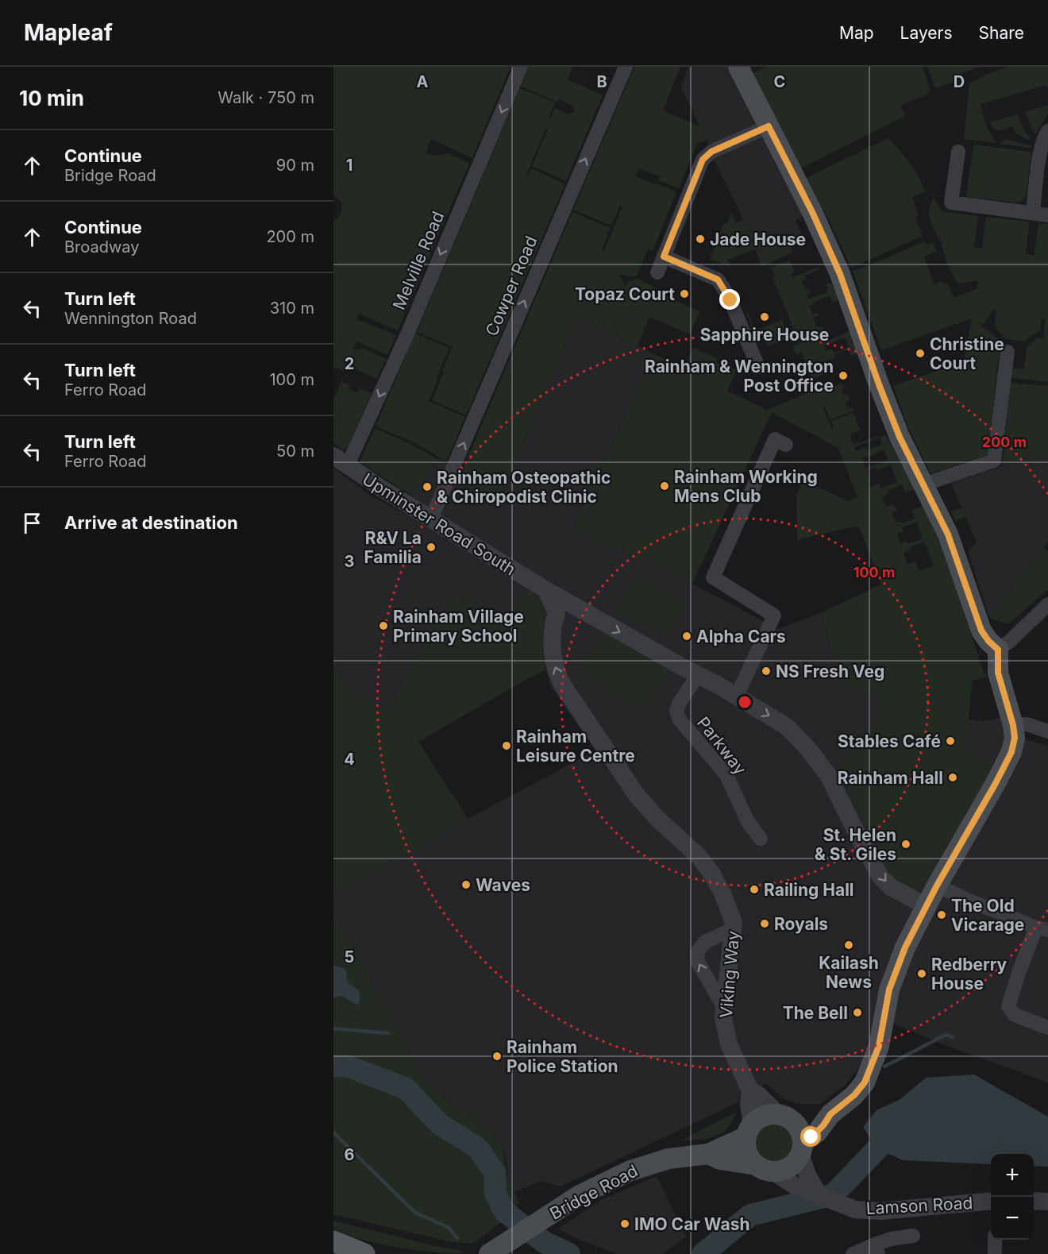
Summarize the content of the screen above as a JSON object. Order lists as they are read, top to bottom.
{
  "streets": {
    "main road": ["Bridge Road"],
    "street": [
      "Melville Road",
      "Cowper Road",
      "Upminster Road South",
      "Parkway",
      "Viking Way",
      "Lamson Road"
    ]
  },
  "crossings": [
    ["Melville Road", "Upminster Road South"],
    ["Cowper Road", "Upminster Road South"],
    ["Upminster Road South", "Viking Way"],
    ["Bridge Road", "Lamson Road"]
  ],
  "one_way": ["Melville Road"],
  "places": [
    "Jade House",
    "Topaz Court",
    "Sapphire House",
    "Christine Court",
    "Rainham & Wennington Post Office",
    "Rainham Working Mens Club",
    "Rainham Osteopathic & Chiropodist Clinic",
    "R&V La Familia",
    "Rainham Village Primary School",
    "Alpha Cars",
    "NS Fresh Veg",
    "Stables Café",
    "Rainham Leisure Centre",
    "Rainham Hall",
    "St. Helen & St. Giles",
    "Waves",
    "Railing Hall",
    "The Old Vicarage",
    "Royals",
    "Kailash News",
    "Redberry House",
    "The Bell",
    "Rainham Police Station",
    "IMO Car Wash"
  ],
  "page": {
    "header": "Mapleaf",
    "nav": ["Map", "Layers", "Share"],
    "heading": ["10 min", "Walk · 750 m"],
    "list": [
      ["Continue", "Bridge Road", "90 m"],
      ["Continue", "Broadway", "200 m"],
      ["Turn left", "Wennington Road", "310 m"],
      ["Turn left", "Ferro Road", "100 m"],
      ["Turn left", "Ferro Road", "50 m"],
      "Arrive at destination"
    ],
    "map_buttons": ["+", "−"]
  },
  "grid": {
    "columns": [
      "A",
      "B",
      "C",
      "D"
    ],
    "rows": [
      "1",
      "2",
      "3",
      "4",
      "5",
      "6"
    ]
  },
  "rings": ["200 m", "100 m"]
}
